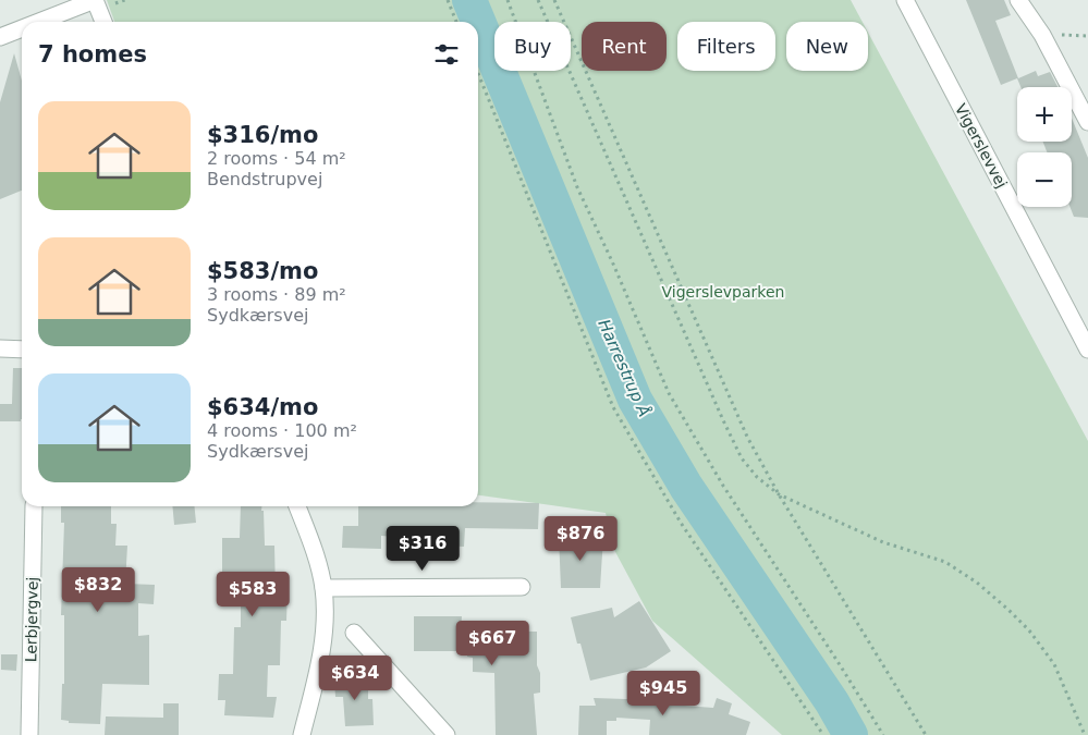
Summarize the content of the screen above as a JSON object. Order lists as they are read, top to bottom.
{
  "streets": {
    "street": ["Vigerslevvej", "Lerbjergvej"]
  },
  "water": ["Harrestrup Å"],
  "parks": ["Vigerslevparken"],
  "page": {
    "chip": [
      "Buy",
      "Rent",
      "Filters",
      "New"
    ],
    "heading": "7 homes",
    "map_buttons": ["+", "−"],
    "list": [
      {
        "name": "$316/mo",
        "note": "2 rooms · 54 m² · Bendstrupvej"
      },
      {
        "name": "$583/mo",
        "note": "3 rooms · 89 m² · Sydkærsvej"
      },
      {
        "name": "$634/mo",
        "note": "4 rooms · 100 m² · Sydkærsvej"
      }
    ],
    "price": [
      "$876",
      "$316",
      "$832",
      "$583",
      "$667",
      "$634",
      "$945"
    ]
  }
}
